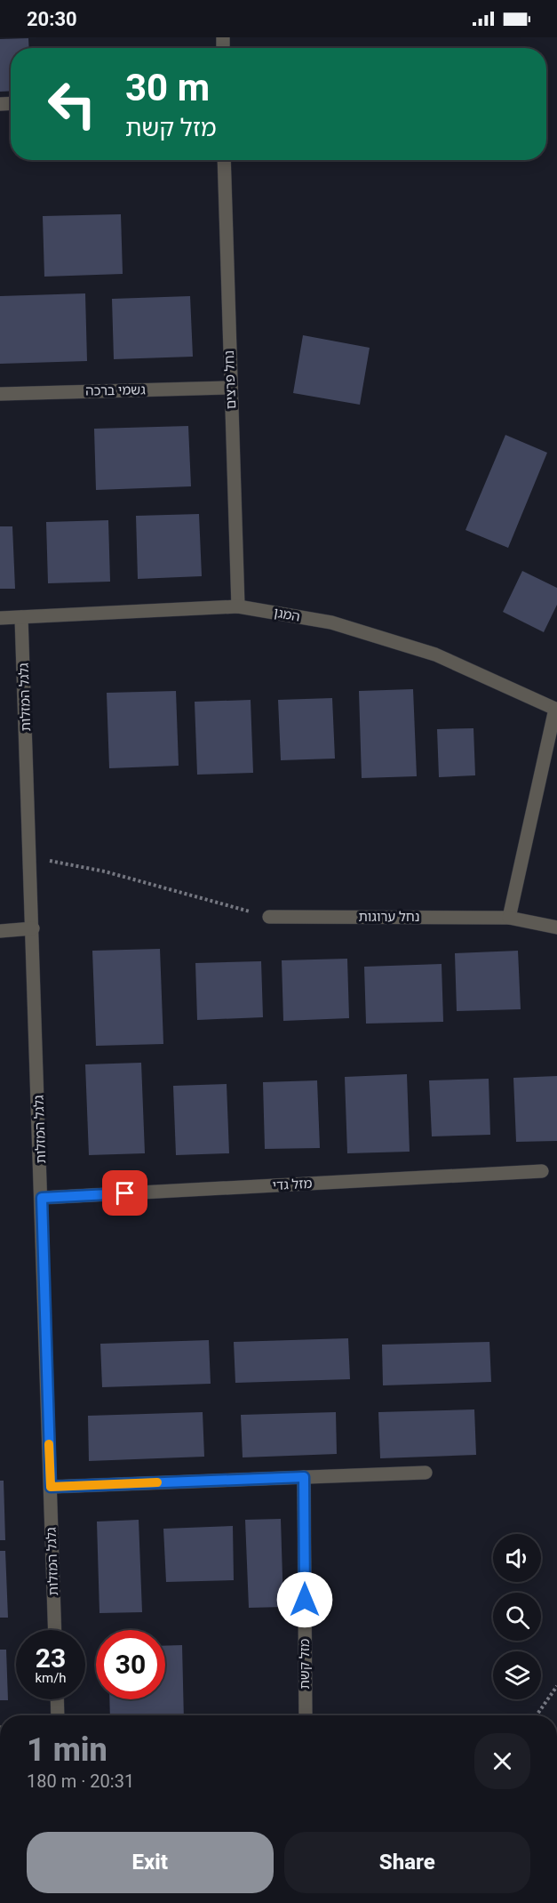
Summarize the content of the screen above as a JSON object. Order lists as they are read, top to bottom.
{
  "streets": {
    "street": [
      "נחל פרצים",
      "גשמי ברכה",
      "המגן",
      "גלגל המזלות",
      "נחל ערוגות",
      "מזל גדי",
      "מזל קשת"
    ]
  },
  "crossings": [
    ["נחל פרצים", "גשמי ברכה"],
    ["נחל פרצים", "המגן"],
    ["המגן", "גלגל המזלות"],
    ["גלגל המזלות", "מזל גדי"]
  ],
  "page": {
    "status": "20:30",
    "turn": ["30 m", "מזל קשת"],
    "speed": "23 km/h",
    "limit": "30",
    "heading": ["1 min", "180 m · 20:31"],
    "buttons": ["Exit", "Share"]
  }
}
